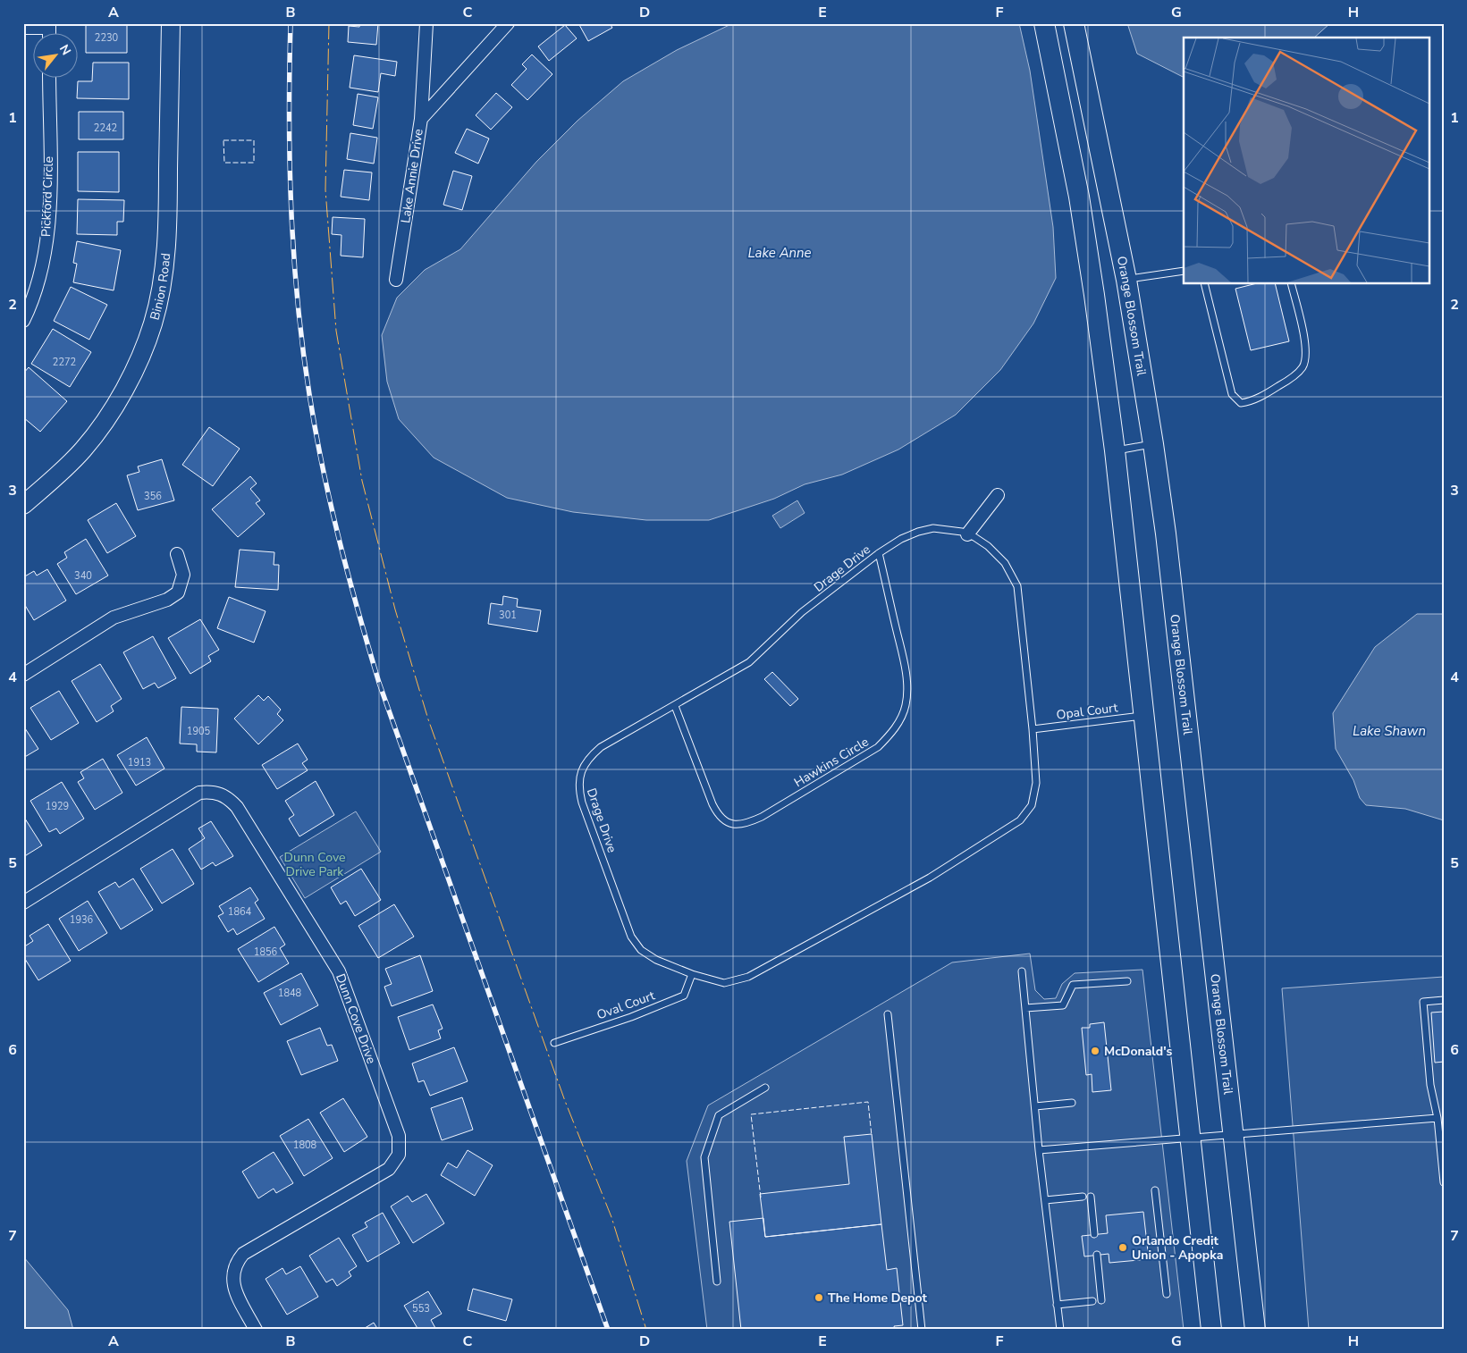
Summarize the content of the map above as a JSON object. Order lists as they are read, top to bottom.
{
  "streets": {
    "main road": ["Binion Road", "Orange Blossom Trail"],
    "street": ["Lake Annie Drive", "Pickford Circle", "Dunn Cove Drive"],
    "lane": [
      "Drage Drive",
      "Opal Court",
      "Hawkins Circle",
      "Oval Court"
    ]
  },
  "crossings": [
    ["Drage Drive", "Opal Court"],
    ["Drage Drive", "Hawkins Circle"],
    ["Drage Drive", "Oval Court"]
  ],
  "water": ["Lake Anne", "Lake Shawn"],
  "parks": ["Dunn Cove Drive Park"],
  "places": ["McDonald's", "Orlando Credit Union - Apopka", "The Home Depot"],
  "house_numbers": [
    "2230",
    "2242",
    "2272",
    "356",
    "340",
    "301",
    "1905",
    "1913",
    "1929",
    "1864",
    "1936",
    "1856",
    "1848",
    "1808",
    "553"
  ],
  "north": "top right",
  "grid": {
    "columns": [
      "A",
      "B",
      "C",
      "D",
      "E",
      "F",
      "G",
      "H"
    ],
    "rows": [
      "1",
      "2",
      "3",
      "4",
      "5",
      "6",
      "7"
    ]
  }
}
